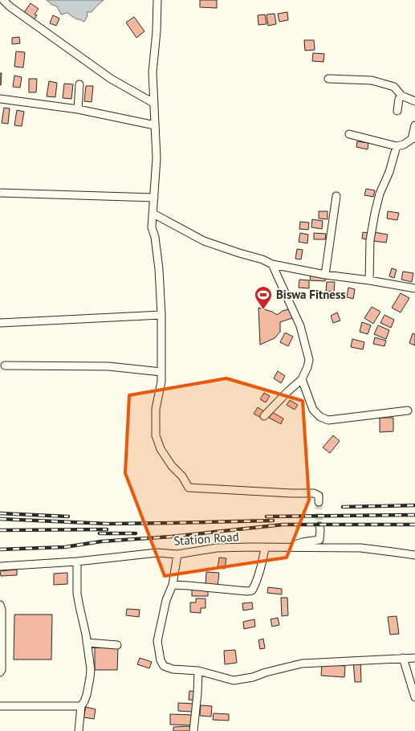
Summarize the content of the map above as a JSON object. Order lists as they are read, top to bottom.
{
  "streets": {
    "street": ["Station Road"]
  },
  "places": {
    "sports": ["Biswa Fitness"]
  }
}
